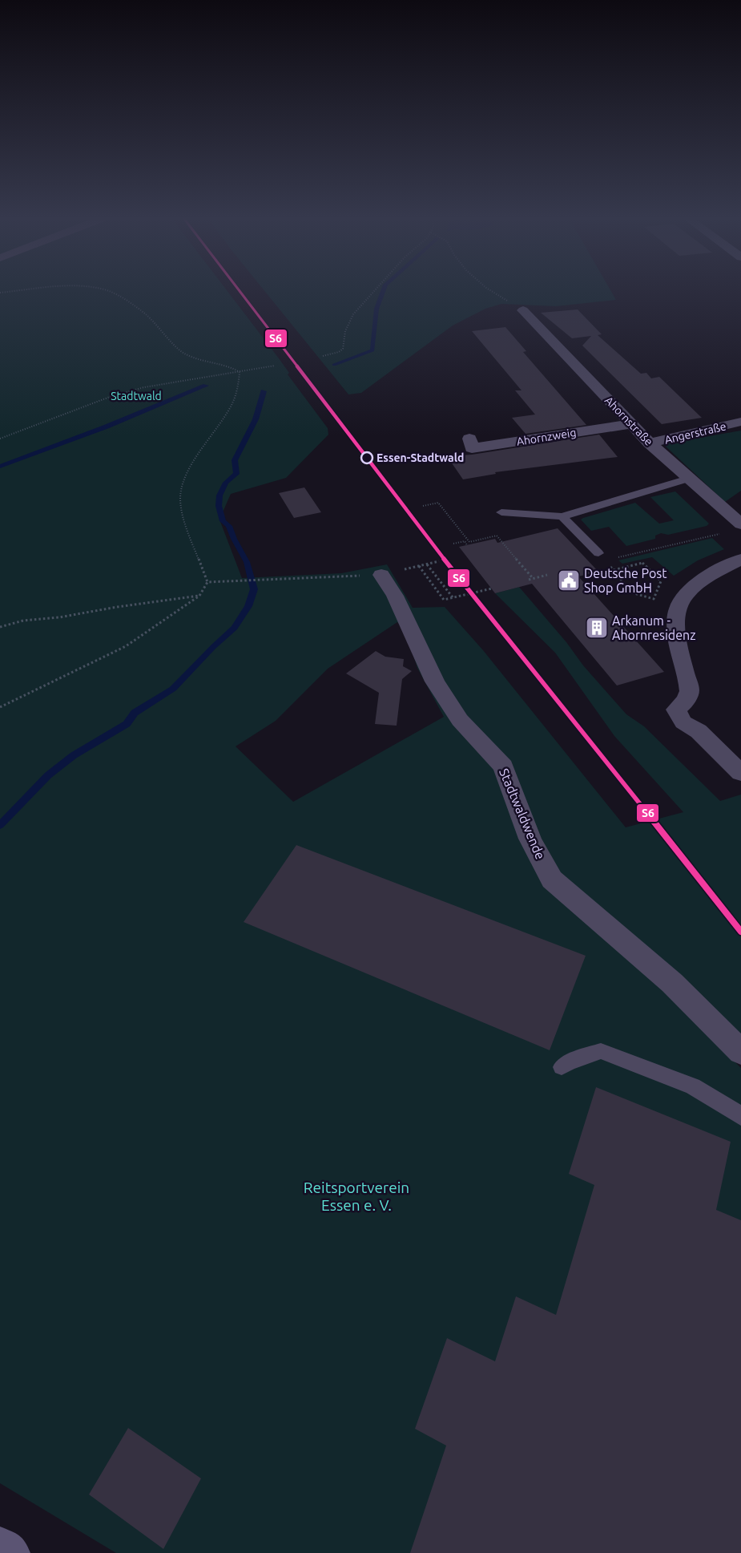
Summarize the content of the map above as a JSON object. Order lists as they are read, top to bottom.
{
  "streets": {
    "street": [
      "Ahornstraße",
      "Angerstraße",
      "Ahornzweig",
      "Stadtwaldwende"
    ]
  },
  "crossings": [
    ["Ahornstraße", "Angerstraße"],
    ["Ahornstraße", "Ahornzweig"]
  ],
  "parks": ["Stadtwald", "Reitsportverein Essen e. V."],
  "places": {
    "other": ["Essen-Stadtwald"],
    "public building": ["Deutsche Post Shop GmbH"],
    "building": ["Arkanum - Ahornresidenz"]
  },
  "lines": ["transit line S6"]
}
